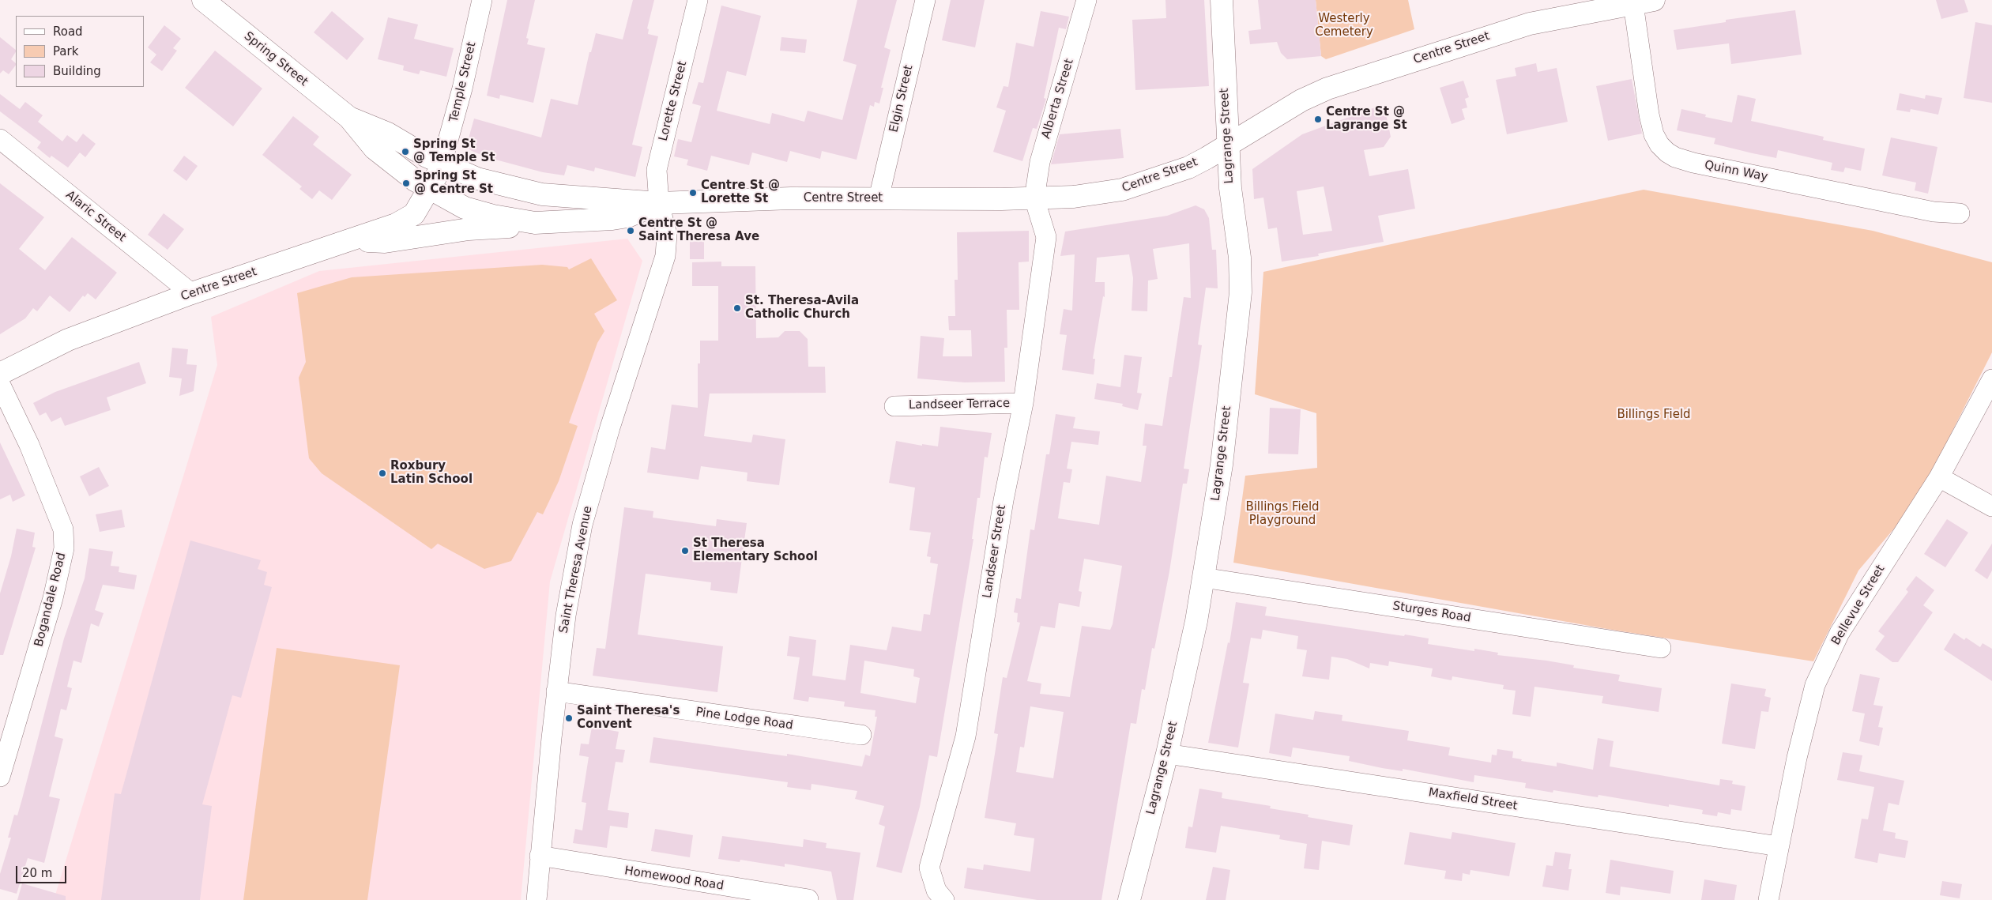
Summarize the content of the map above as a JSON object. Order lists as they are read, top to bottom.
{
  "streets": {
    "main road": ["Centre Street", "Spring Street", "Lagrange Street"],
    "street": [
      "Temple Street",
      "Elgin Street",
      "Alberta Street",
      "Lorette Street",
      "Quinn Way",
      "Alaric Street",
      "Landseer Terrace",
      "Landseer Street",
      "Saint Theresa Avenue",
      "Bogandale Road",
      "Bellevue Street",
      "Sturges Road",
      "Pine Lodge Road",
      "Maxfield Street",
      "Homewood Road"
    ]
  },
  "crossings": [
    ["Centre Street", "Spring Street"],
    ["Centre Street", "Temple Street"],
    ["Centre Street", "Elgin Street"],
    ["Centre Street", "Alberta Street"],
    ["Centre Street", "Lorette Street"],
    ["Centre Street", "Lagrange Street"],
    ["Centre Street", "Quinn Way"],
    ["Centre Street", "Alaric Street"],
    ["Centre Street", "Landseer Street"],
    ["Centre Street", "Saint Theresa Avenue"],
    ["Spring Street", "Temple Street"],
    ["Alberta Street", "Landseer Street"],
    ["Lorette Street", "Saint Theresa Avenue"],
    ["Lagrange Street", "Sturges Road"],
    ["Lagrange Street", "Maxfield Street"],
    ["Landseer Terrace", "Landseer Street"],
    ["Saint Theresa Avenue", "Pine Lodge Road"],
    ["Saint Theresa Avenue", "Homewood Road"],
    ["Bellevue Street", "Maxfield Street"]
  ],
  "parks": ["Westerly Cemetery", "Billings Field", "Billings Field Playground"],
  "places": [
    "Centre St @ Lagrange St",
    "Spring St @ Temple St",
    "Spring St @ Centre St",
    "Centre St @ Lorette St",
    "Centre St @ Saint Theresa Ave",
    "St. Theresa-Avila Catholic Church",
    "Roxbury Latin School",
    "St Theresa Elementary School",
    "Saint Theresa's Convent"
  ],
  "legend": ["Road", "Park", "Building"],
  "scale_bar": "20 m"
}
